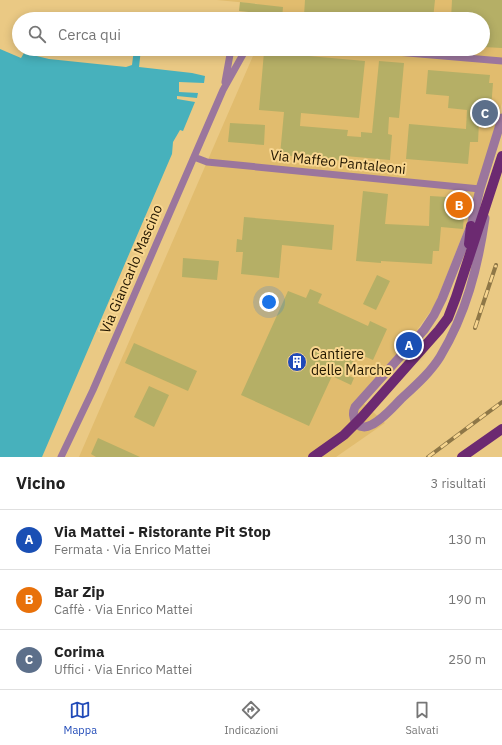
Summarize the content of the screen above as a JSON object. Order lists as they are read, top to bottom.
{
  "streets": {
    "street": ["Via Maffeo Pantaleoni", "Via Giancarlo Mascino"]
  },
  "crossings": [
    ["Via Maffeo Pantaleoni", "Via Giancarlo Mascino"]
  ],
  "places": {
    "building": ["Cantiere delle Marche"]
  },
  "page": {
    "search": "Cerca qui",
    "pins": ["C", "B", "A"],
    "heading": ["Vicino", "3 risultati"],
    "list": [
      {
        "mark": "A",
        "name": "Via Mattei - Ristorante Pit Stop",
        "note": "Fermata · Via Enrico Mattei",
        "value": "130 m"
      },
      {
        "mark": "B",
        "name": "Bar Zip",
        "note": "Caffè · Via Enrico Mattei",
        "value": "190 m"
      },
      {
        "mark": "C",
        "name": "Corima",
        "note": "Uffici · Via Enrico Mattei",
        "value": "250 m"
      }
    ],
    "nav": ["Mappa", "Indicazioni", "Salvati"]
  }
}
